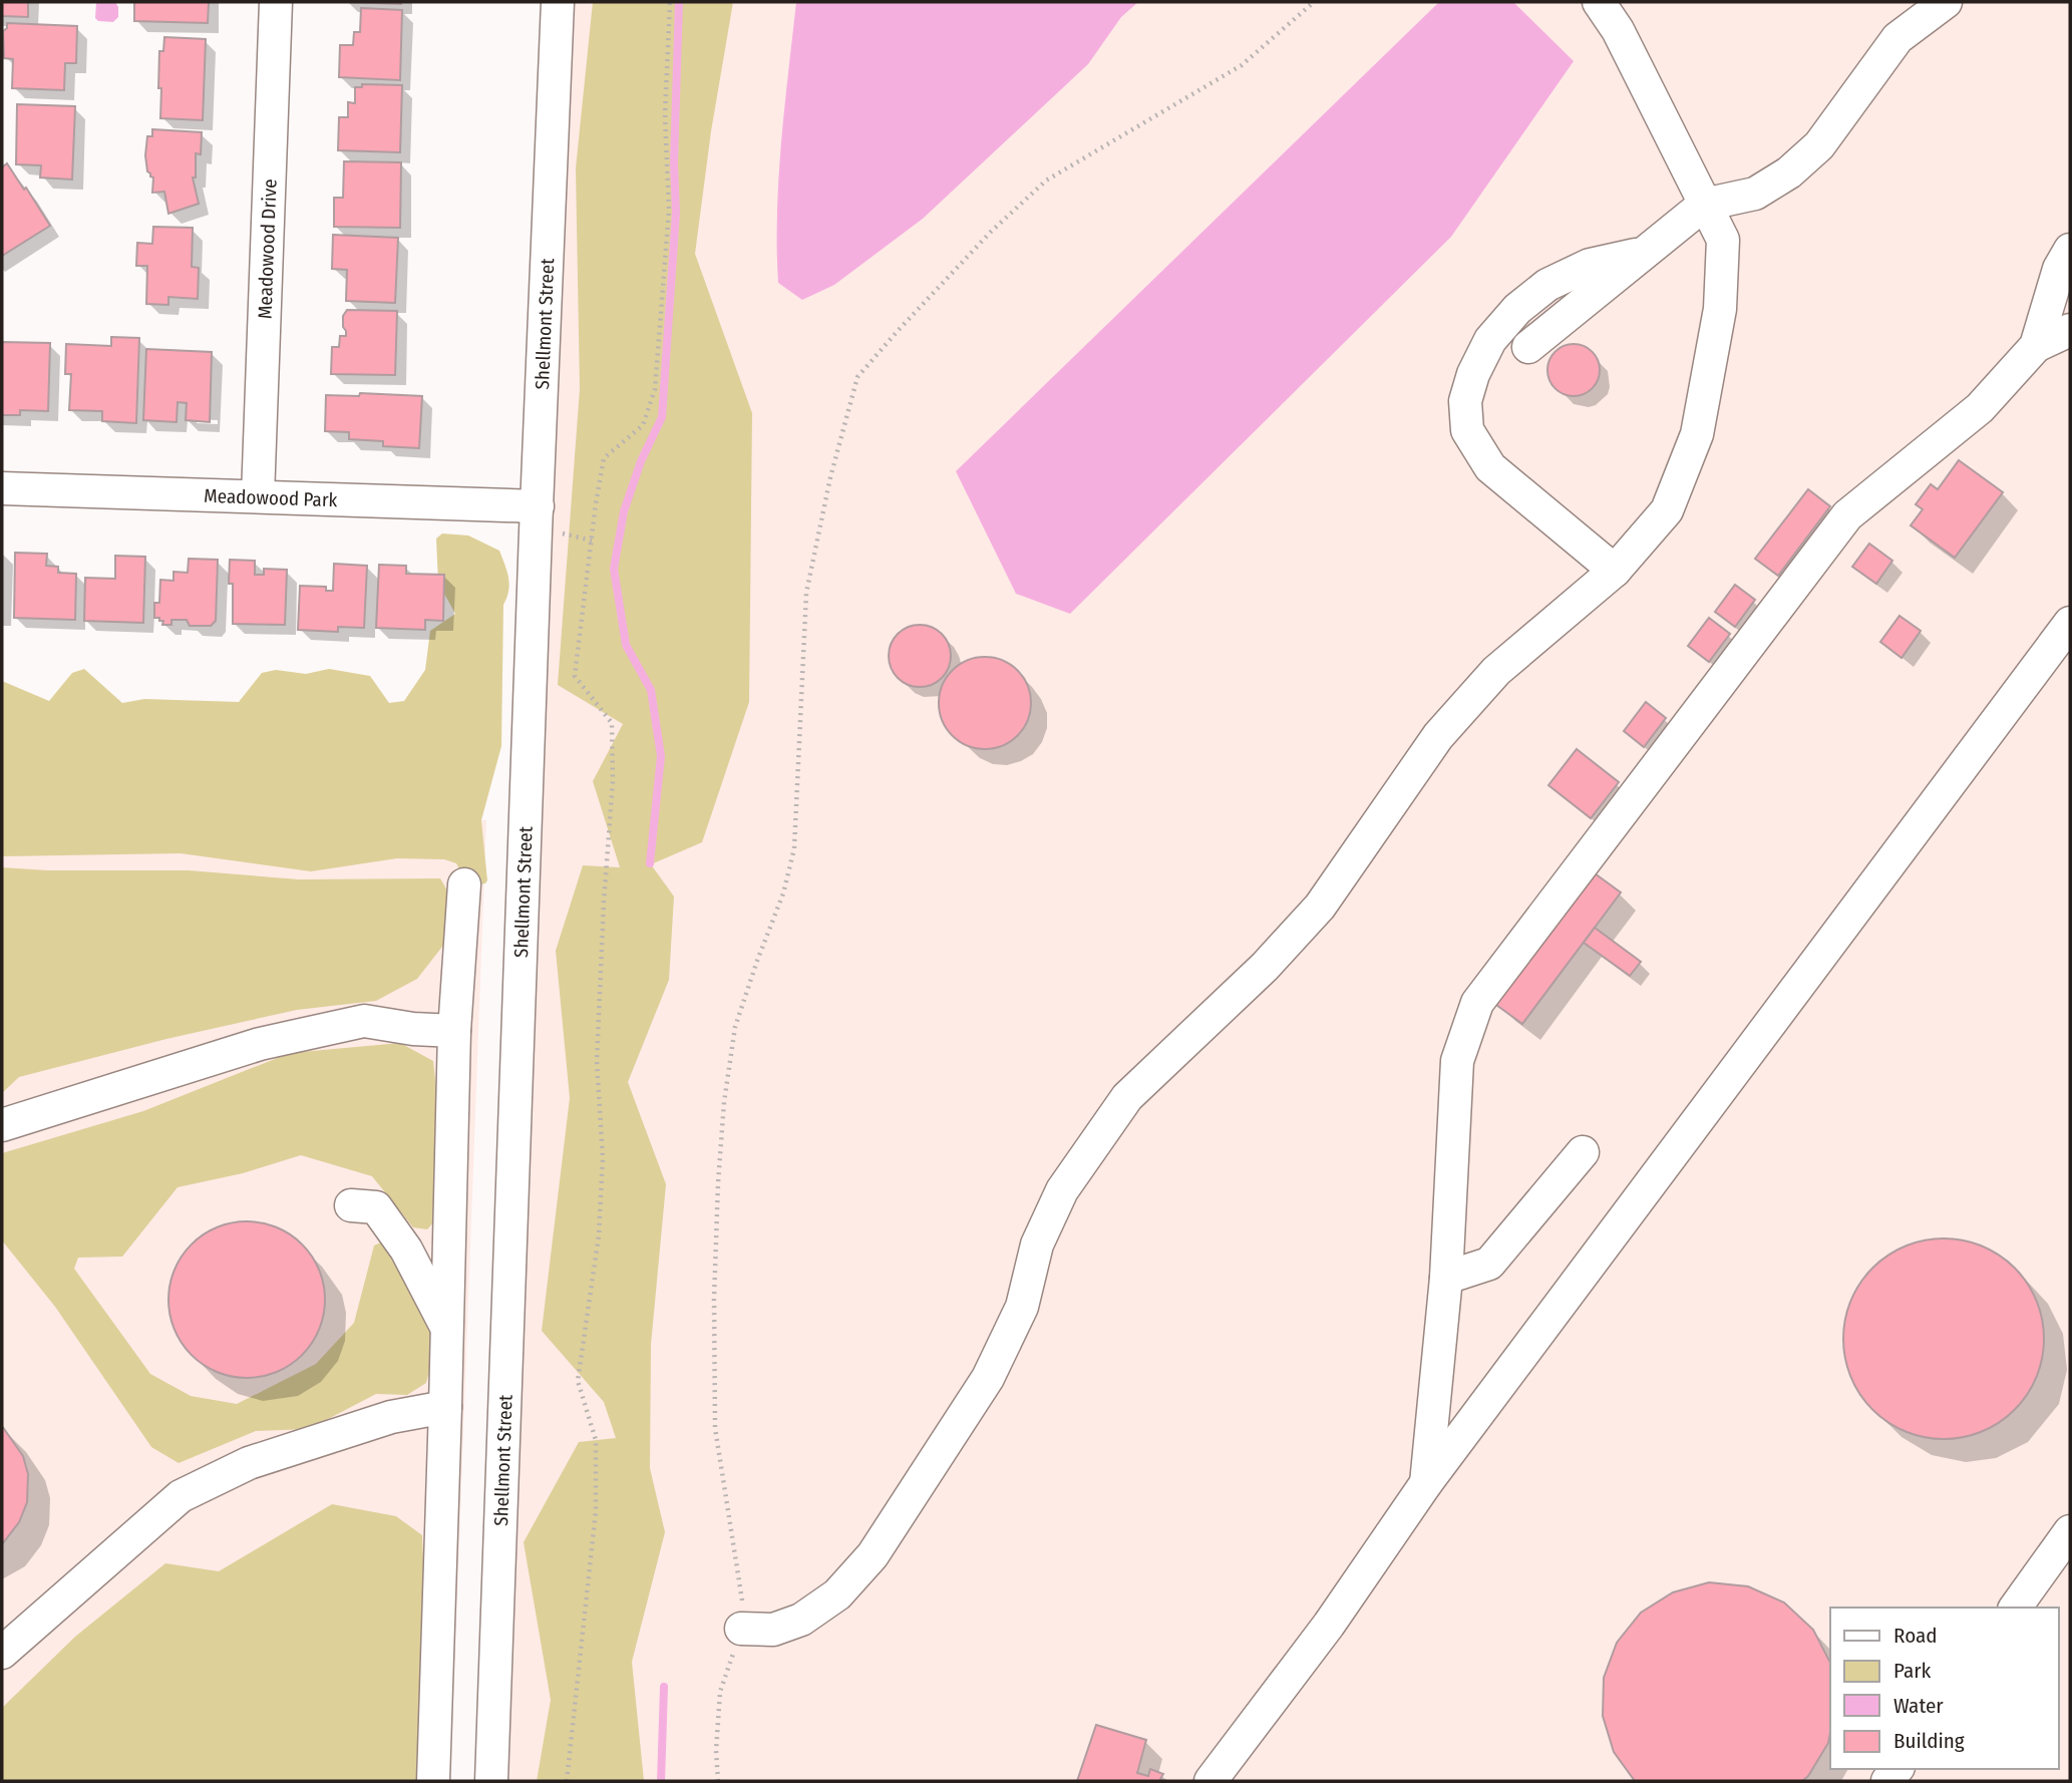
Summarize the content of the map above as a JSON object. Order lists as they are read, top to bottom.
{
  "streets": {
    "street": ["Meadowood Drive", "Shellmont Street", "Meadowood Park"]
  },
  "crossings": [
    ["Meadowood Drive", "Meadowood Park"],
    ["Shellmont Street", "Meadowood Park"]
  ],
  "legend": [
    "Road",
    "Park",
    "Water",
    "Building"
  ]
}
